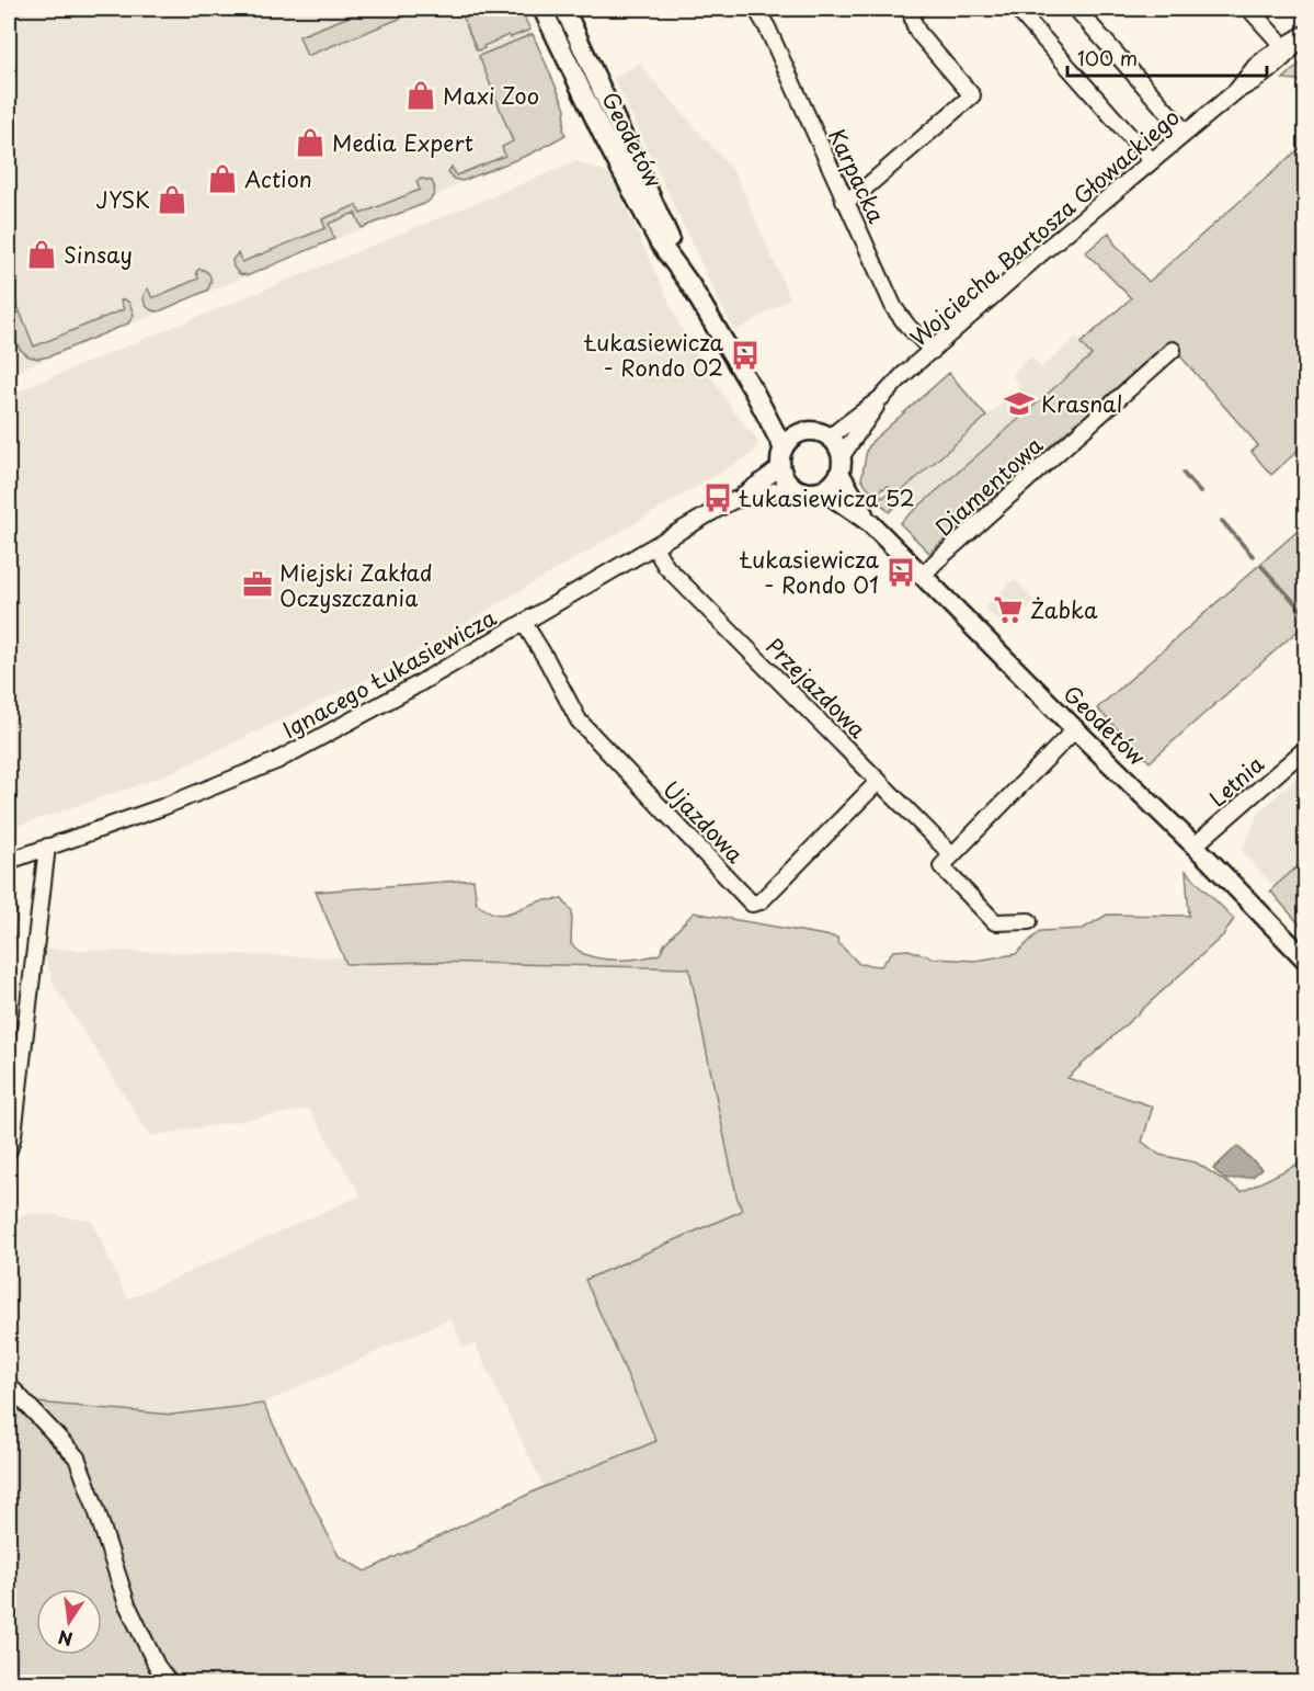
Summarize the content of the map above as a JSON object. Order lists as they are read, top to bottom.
{
  "streets": {
    "main road": ["Geodetów"],
    "street": [
      "Karpacka",
      "Wojciecha Bartosza Głowackiego",
      "Diamentowa",
      "Ignacego Łukasiewicza",
      "Przejazdowa",
      "Letnia",
      "Ujazdowa"
    ]
  },
  "crossings": [
    ["Geodetów", "Wojciecha Bartosza Głowackiego"],
    ["Geodetów", "Diamentowa"],
    ["Geodetów", "Ignacego Łukasiewicza"],
    ["Geodetów", "Letnia"],
    ["Karpacka", "Wojciecha Bartosza Głowackiego"],
    ["Wojciecha Bartosza Głowackiego", "Ignacego Łukasiewicza"],
    ["Ignacego Łukasiewicza", "Przejazdowa"],
    ["Ignacego Łukasiewicza", "Ujazdowa"],
    ["Przejazdowa", "Ujazdowa"]
  ],
  "places": {
    "shop": [
      "Maxi Zoo",
      "Media Expert",
      "Action",
      "JYSK",
      "Sinsay"
    ],
    "bus stop": ["Łukasiewicza - Rondo 02", "Łukasiewicza 52", "Łukasiewicza - Rondo 01"],
    "school or university": ["Krasnal"],
    "office": ["Miejski Zakład Oczyszczania"],
    "supermarket": ["Żabka"]
  },
  "scale_bar": "100 m",
  "north": "bottom"
}
